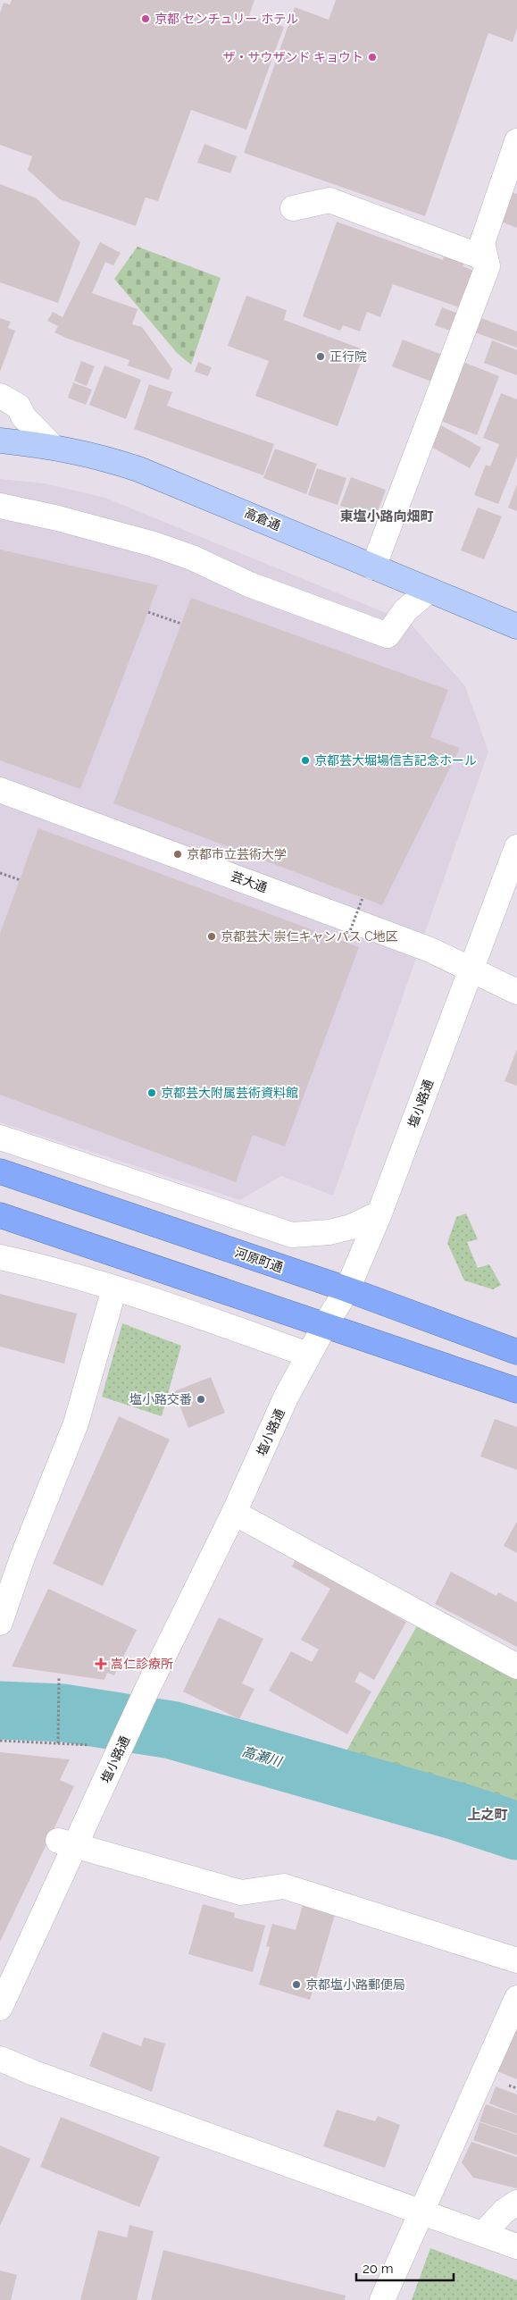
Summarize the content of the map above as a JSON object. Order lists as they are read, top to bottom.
{
  "streets": {
    "highway": ["河原町通"],
    "main road": ["高倉通"],
    "street": ["芸大通", "塩小路通"]
  },
  "crossings": [
    ["芸大通", "塩小路通"],
    ["塩小路通", "河原町通"]
  ],
  "districts": ["東塩小路向畑町", "上之町"],
  "water": ["高瀬川"],
  "places": {
    "other": [
      "京都 センチュリー ホテル",
      "ザ・サウザンド キョウト",
      "正行院",
      "京都芸大堀場信吉記念ホール",
      "京都市立芸術大学",
      "京都芸大 崇仁キャンパス C地区",
      "京都芸大附属芸術資料館",
      "塩小路交番",
      "京都塩小路郵便局"
    ],
    "health": ["嵩仁診療所"]
  },
  "scale_bar": "20 m"
}
